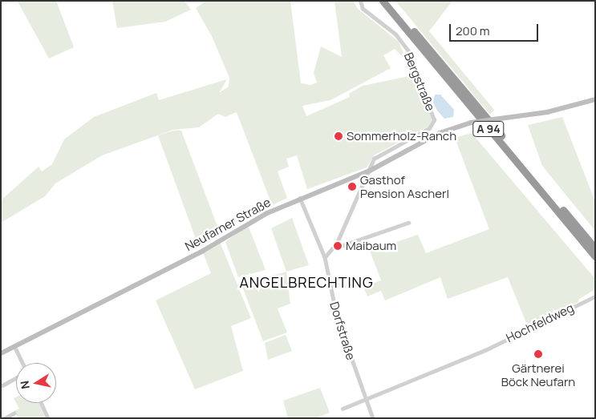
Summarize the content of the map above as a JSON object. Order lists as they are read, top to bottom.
{
  "streets": {
    "highway": ["A 94"],
    "street": [
      "Bergstraße",
      "Neufarner Straße",
      "Hochfeldweg",
      "Dorfstraße"
    ]
  },
  "crossings": [
    ["Bergstraße", "Neufarner Straße"],
    ["Bergstraße", "Dorfstraße"],
    ["Neufarner Straße", "Dorfstraße"],
    ["Hochfeldweg", "Dorfstraße"]
  ],
  "districts": ["ANGELBRECHTING"],
  "places": [
    "Sommerholz-Ranch",
    "Gasthof Pension Ascherl",
    "Maibaum",
    "Gärtnerei Böck Neufarn"
  ],
  "scale_bar": "200 m",
  "north": "left"
}
